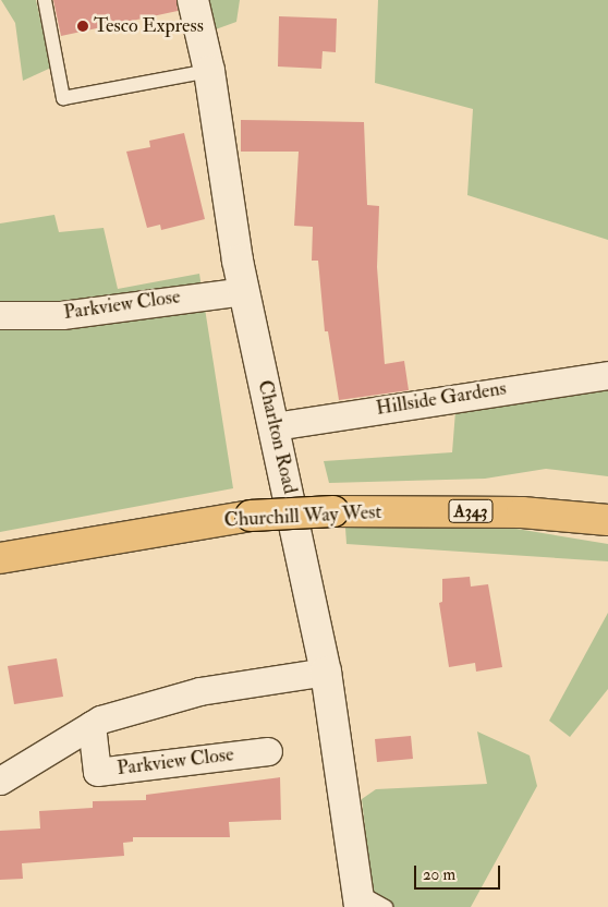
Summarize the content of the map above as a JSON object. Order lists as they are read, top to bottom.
{
  "streets": {
    "main road": ["A343", "Churchill Way West"],
    "street": ["Parkview Close", "Hillside Gardens", "Charlton Road"]
  },
  "crossings": [
    ["Parkview Close", "Charlton Road"],
    ["Hillside Gardens", "Charlton Road"]
  ],
  "places": ["Tesco Express"],
  "scale_bar": "20 m"
}
